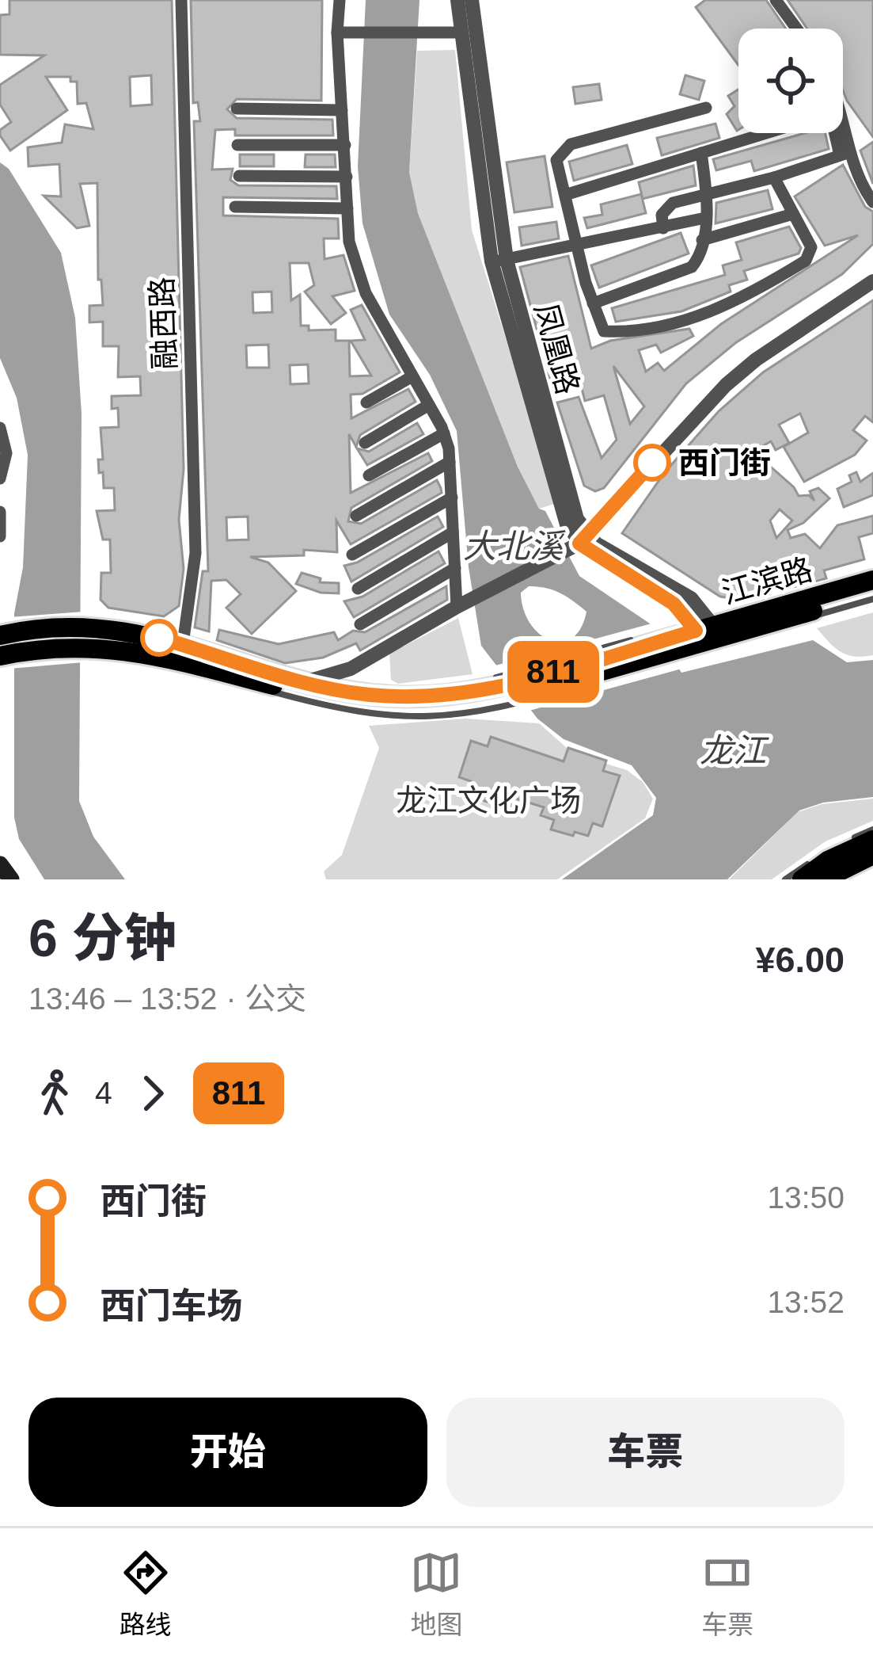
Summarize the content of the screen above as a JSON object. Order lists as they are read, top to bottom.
{
  "streets": {
    "main road": ["江滨路"],
    "street": ["融西路", "凤凰路"]
  },
  "water": ["大北溪", "龙江"],
  "parks": ["龙江文化广场"],
  "places": ["西门街"],
  "lines": ["bus line 811"],
  "page": {
    "on_map": "811",
    "heading": ["6 分钟", "13:46 – 13:52 · 公交", "¥6.00"],
    "legs": ["4", "811"],
    "list": [
      {
        "name": "西门街",
        "value": "13:50"
      },
      {
        "name": "西门车场",
        "value": "13:52"
      }
    ],
    "buttons": ["开始", "车票"],
    "tabs": ["路线", "地图", "车票"]
  }
}
